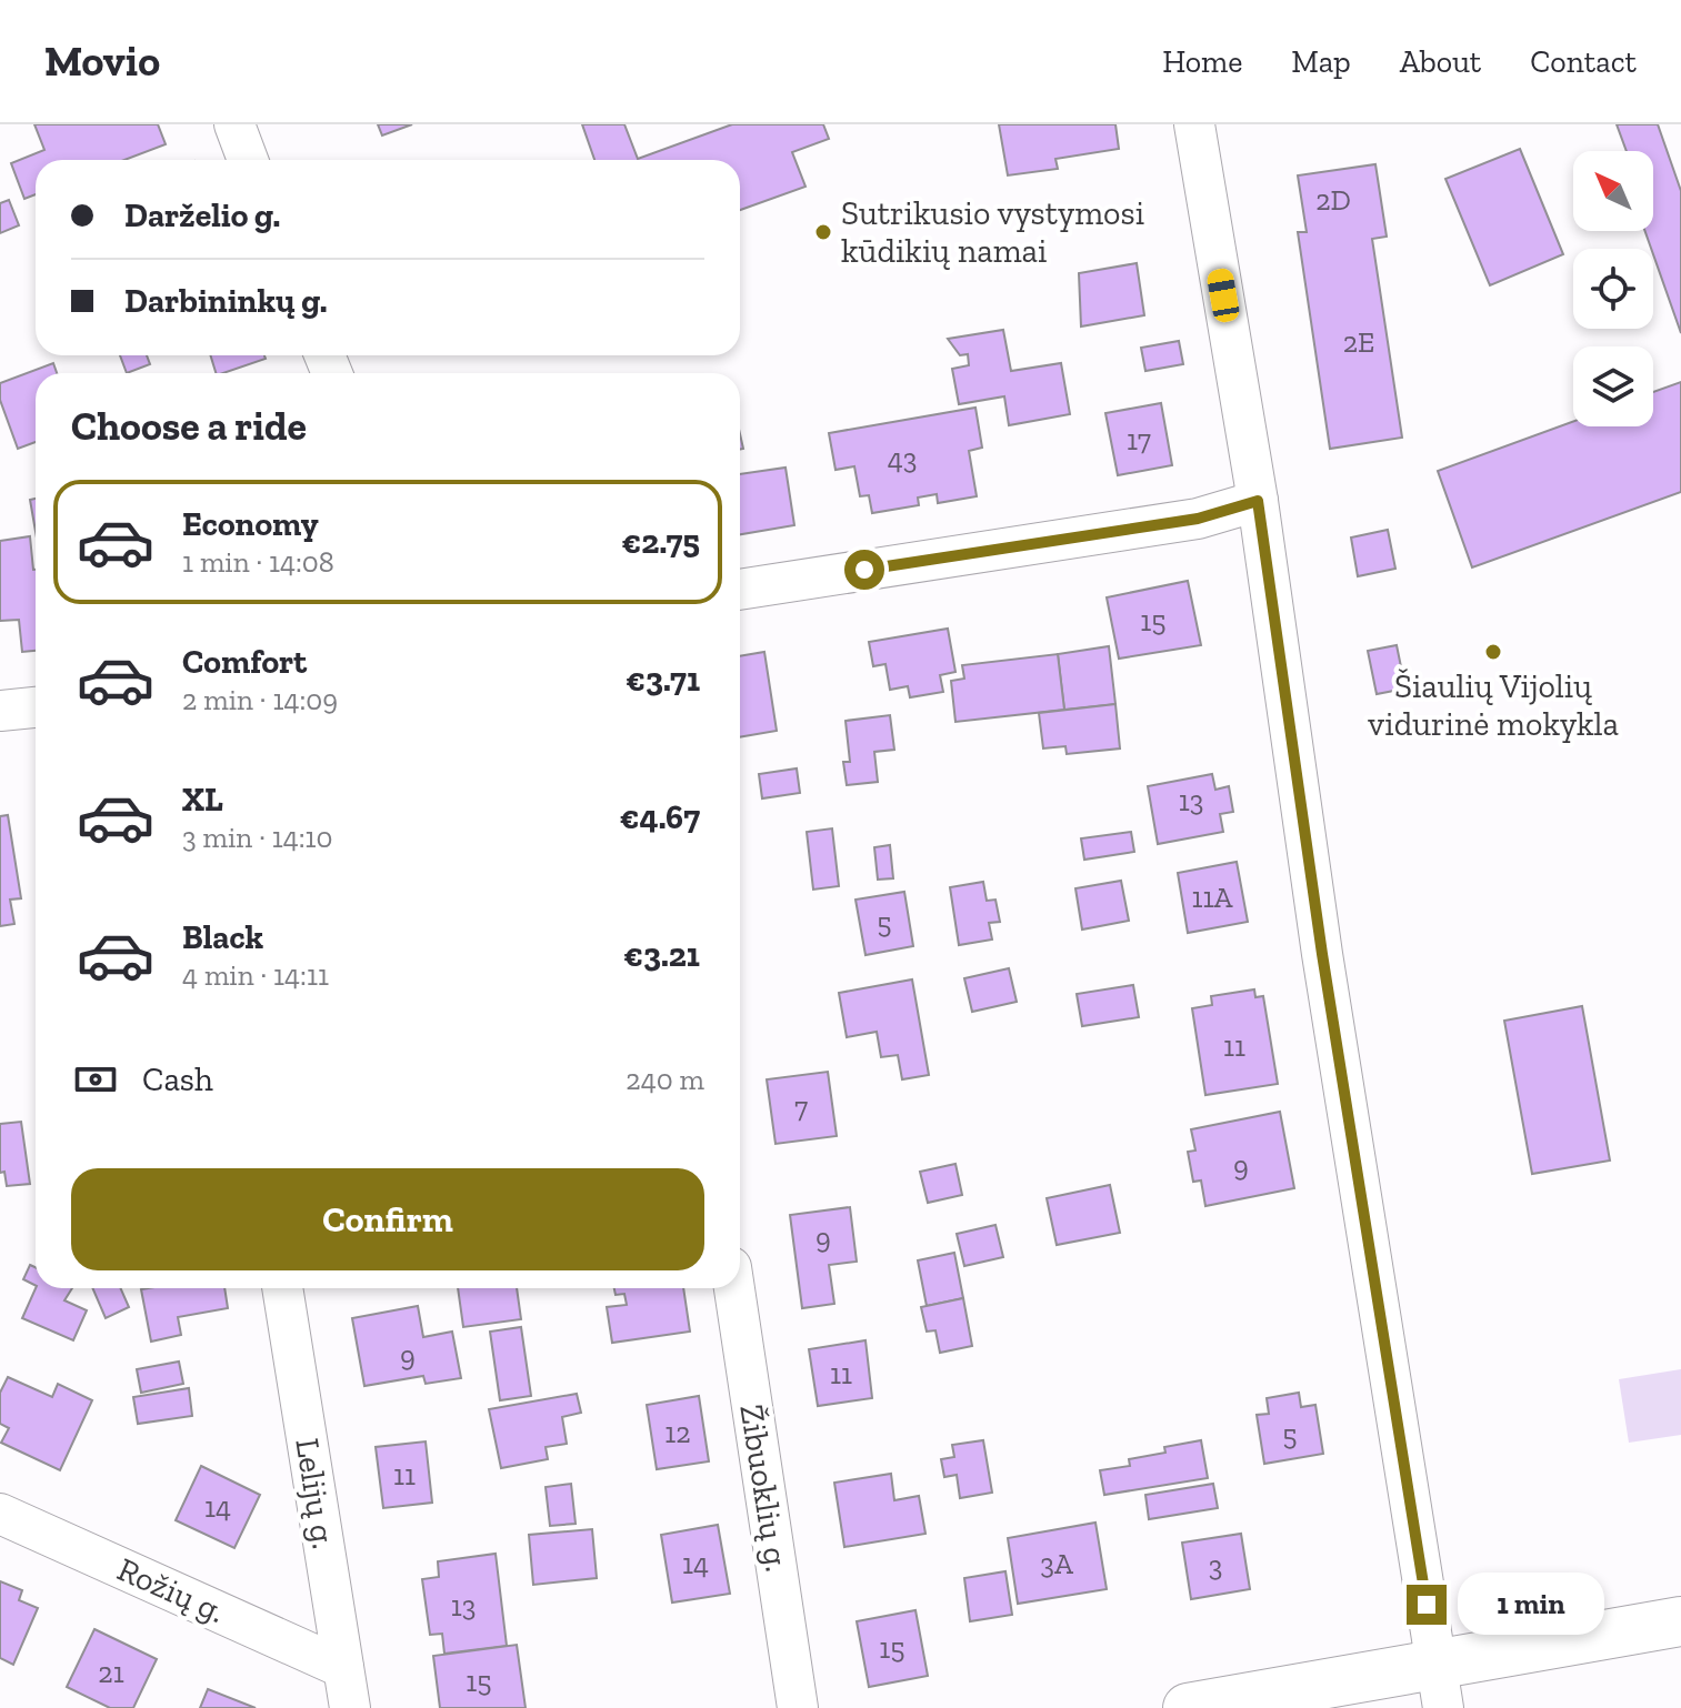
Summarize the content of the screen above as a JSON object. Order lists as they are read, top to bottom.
{
  "streets": {
    "street": ["Žibuoklių g.", "Lelijų g.", "Rožių g."]
  },
  "crossings": [
    ["Lelijų g.", "Rožių g."]
  ],
  "places": ["Sutrikusio vystymosi kūdikių namai", "Šiaulių Vijolių vidurinė mokykla"],
  "house_numbers": [
    "2D",
    "2E",
    "17",
    "43",
    "15",
    "13",
    "11A",
    "5",
    "11",
    "7",
    "9",
    "9",
    "9",
    "11",
    "12",
    "5",
    "11",
    "14",
    "14",
    "3A",
    "3",
    "13",
    "15",
    "21",
    "15"
  ],
  "north": "top left",
  "page": {
    "header": "Movio",
    "nav": [
      "Home",
      "Map",
      "About",
      "Contact"
    ],
    "banner": ["Darželio g.", "Darbininkų g."],
    "heading": "Choose a ride",
    "list": [
      {
        "name": "Economy",
        "note": "1 min · 14:08",
        "value": "€2.75"
      },
      {
        "name": "Comfort",
        "note": "2 min · 14:09",
        "value": "€3.71"
      },
      {
        "name": "XL",
        "note": "3 min · 14:10",
        "value": "€4.67"
      },
      {
        "name": "Black",
        "note": "4 min · 14:11",
        "value": "€3.21"
      }
    ],
    "pay": ["Cash", "240 m"],
    "buttons": "Confirm",
    "bubble": "1 min"
  }
}
